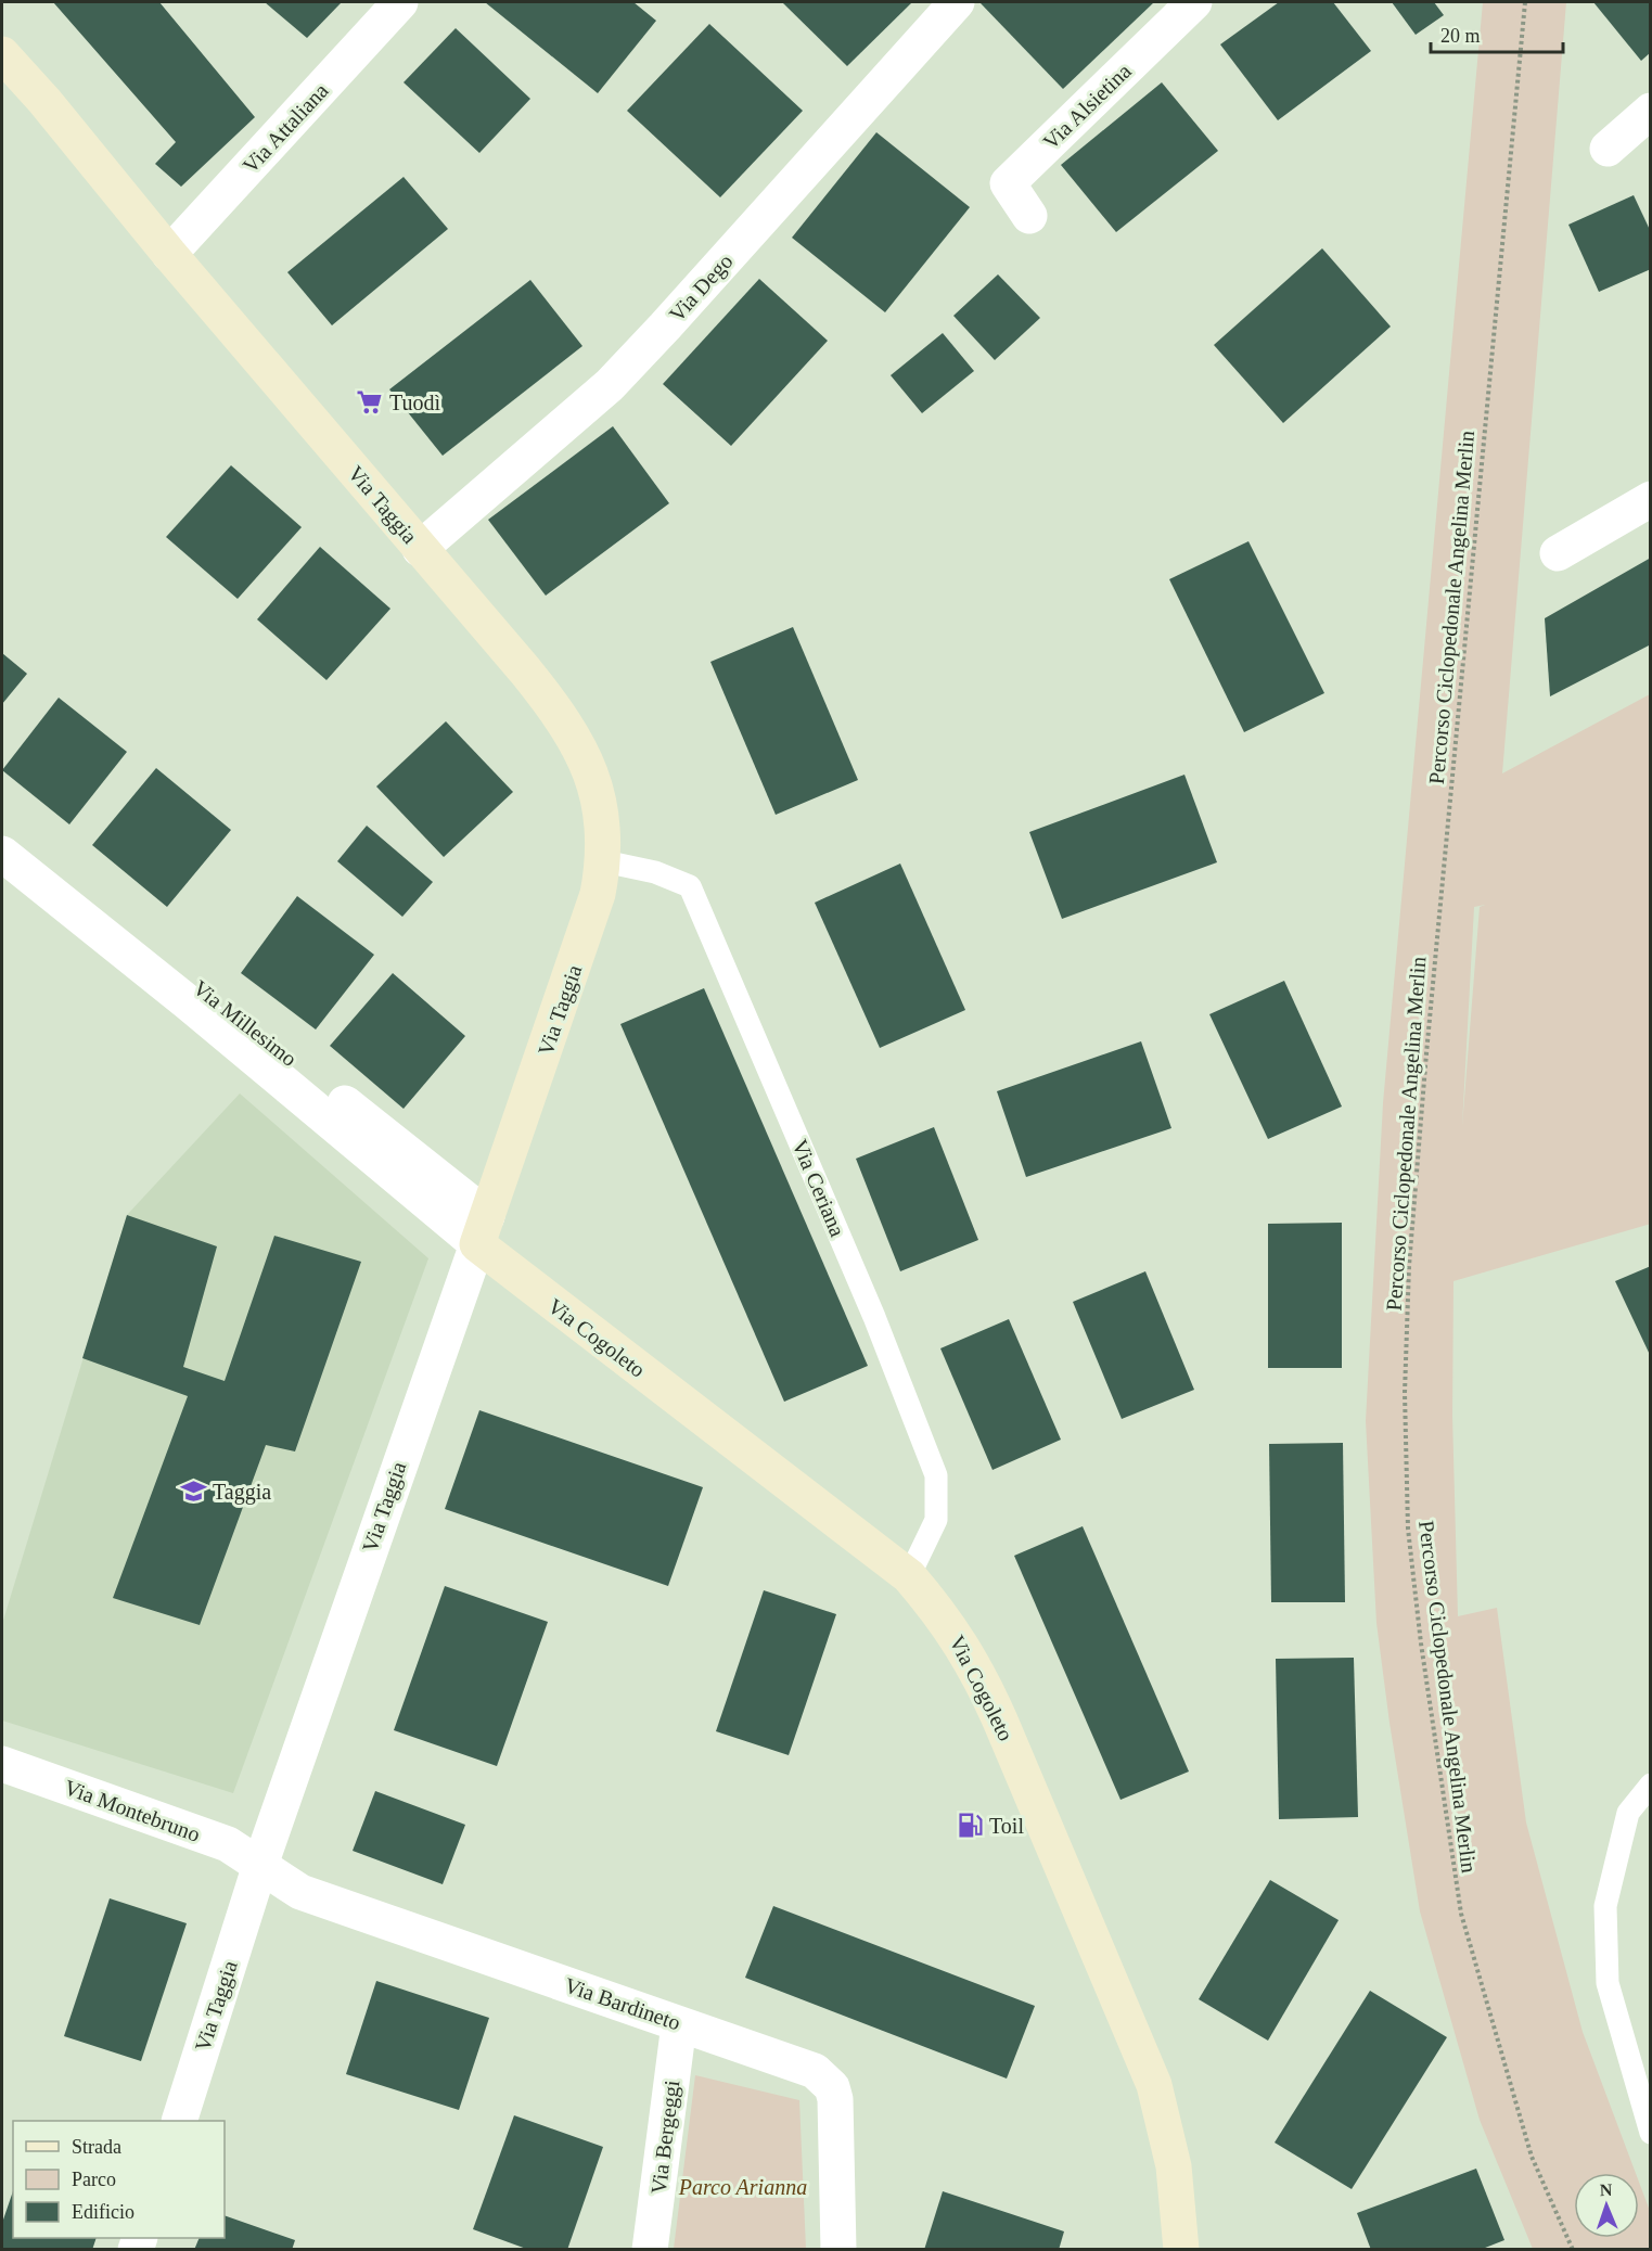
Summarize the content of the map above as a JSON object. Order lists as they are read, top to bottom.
{
  "streets": {
    "street": [
      "Via Alsietina",
      "Via Attaliana",
      "Via Dego",
      "Via Taggia",
      "Via Millesimo",
      "Via Cogoleto",
      "Via Montebruno",
      "Via Bardineto",
      "Via Bergeggi"
    ],
    "lane": ["Via Ceriana"],
    "path": ["Percorso Ciclopedonale Angelina Merlin"]
  },
  "crossings": [
    ["Via Attaliana", "Via Taggia"],
    ["Via Dego", "Via Taggia"],
    ["Via Taggia", "Via Millesimo"],
    ["Via Taggia", "Via Ceriana"],
    ["Via Taggia", "Via Cogoleto"],
    ["Via Taggia", "Via Montebruno"],
    ["Via Taggia", "Via Bardineto"],
    ["Via Millesimo", "Via Cogoleto"],
    ["Via Ceriana", "Via Cogoleto"],
    ["Via Montebruno", "Via Bardineto"],
    ["Via Bardineto", "Via Bergeggi"]
  ],
  "parks": ["Parco Arianna"],
  "places": {
    "supermarket": ["Tuodì"],
    "school or university": ["Taggia"],
    "fuel station": ["Toil"]
  },
  "legend": ["Strada", "Parco", "Edificio"],
  "scale_bar": "20 m",
  "north": "top"
}
